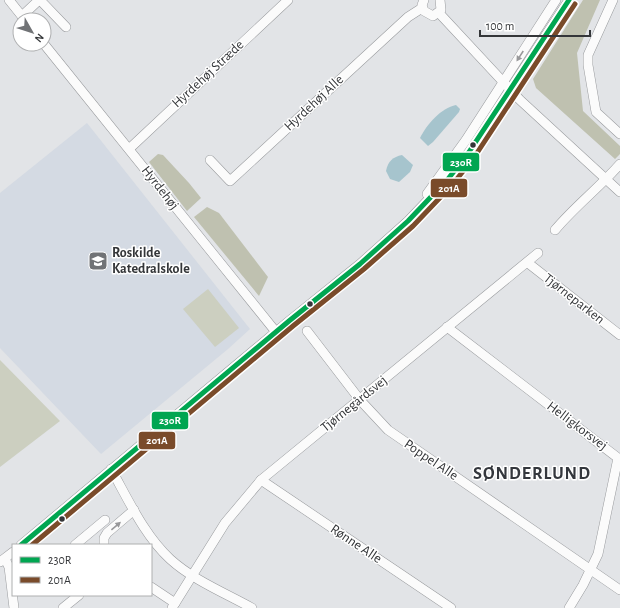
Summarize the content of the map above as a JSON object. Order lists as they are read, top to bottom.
{
  "streets": {
    "street": [
      "Hyrdehøj Stræde",
      "Hyrdehøj Alle",
      "Hyrdehøj",
      "Tjørneparken",
      "Tjørnegårdsvej",
      "Helligkorsvej",
      "Poppel Alle",
      "Rønne Alle"
    ]
  },
  "crossings": [
    ["Hyrdehøj Stræde", "Hyrdehøj"],
    ["Tjørneparken", "Tjørnegårdsvej"],
    ["Tjørnegårdsvej", "Helligkorsvej"],
    ["Tjørnegårdsvej", "Poppel Alle"],
    ["Tjørnegårdsvej", "Rønne Alle"],
    ["Helligkorsvej", "Poppel Alle"]
  ],
  "districts": ["SØNDERLUND"],
  "places": {
    "school or university": ["Roskilde Katedralskole"]
  },
  "lines": ["transit line 230R", "transit line 201A"],
  "legend": ["230R", "201A"],
  "scale_bar": "100 m",
  "north": "bottom right"
}
